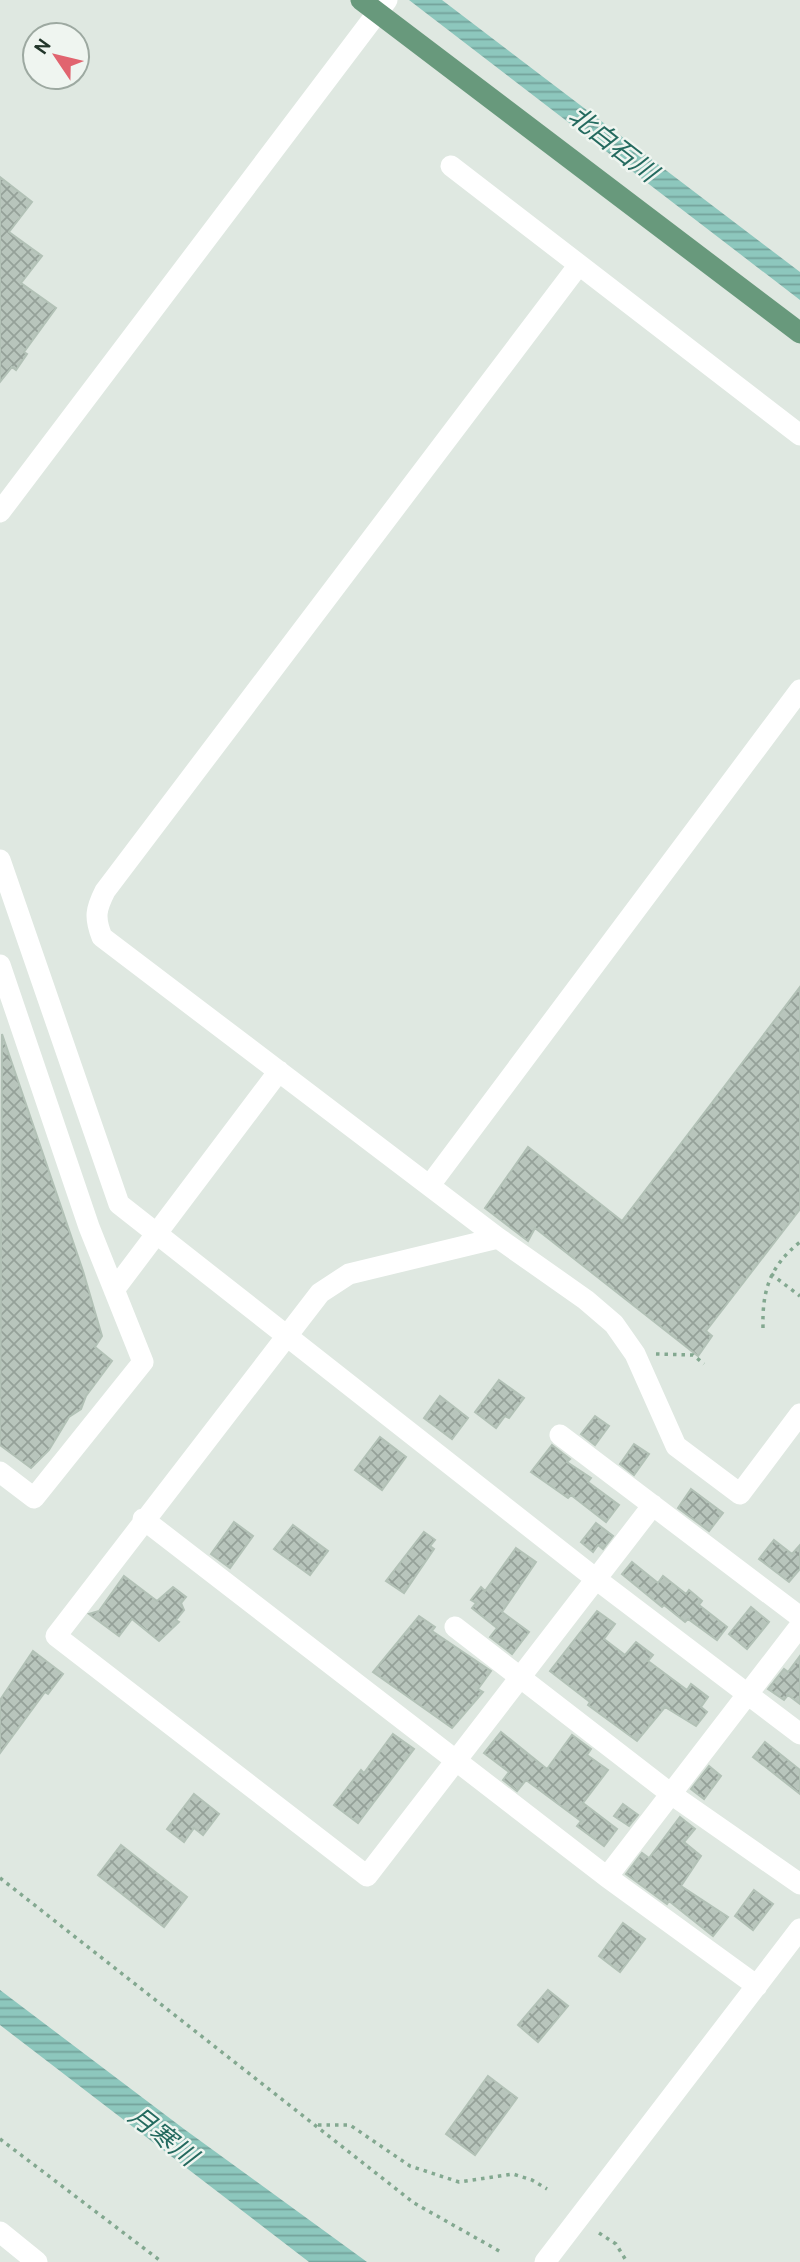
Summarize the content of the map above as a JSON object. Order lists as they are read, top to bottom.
{
  "water": ["北白石川", "月寒川"],
  "north": "top left"
}
